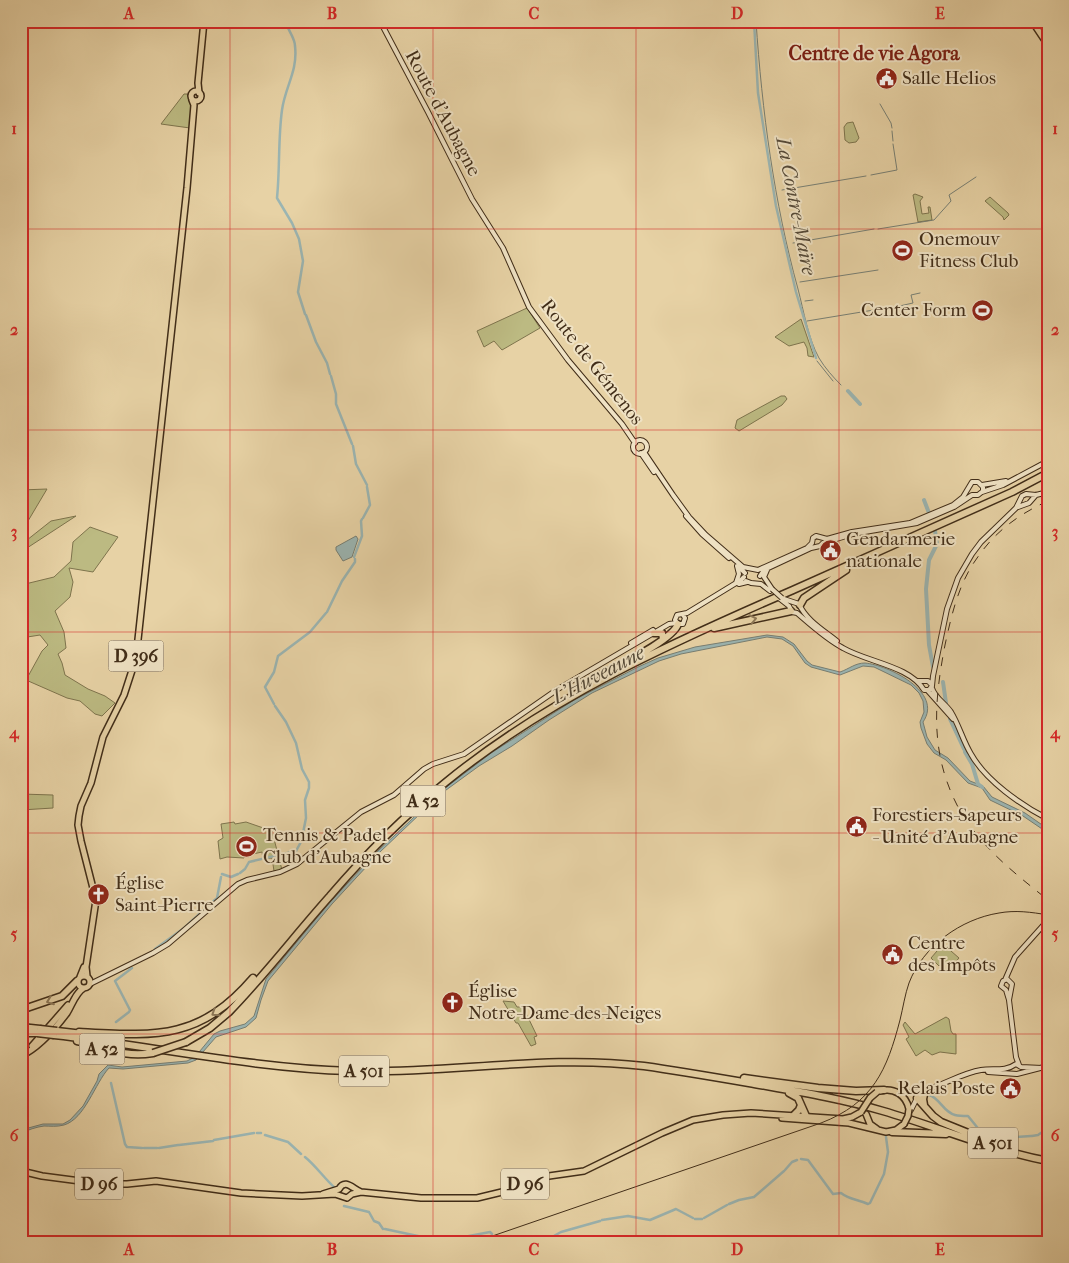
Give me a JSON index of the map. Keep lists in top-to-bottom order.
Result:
{
  "streets": {
    "highway": ["A 52", "A 501"],
    "main road": [
      "Route d'Aubagne",
      "Route de Gémenos",
      "D 396",
      "D 96"
    ]
  },
  "crossings": [
    ["Route d'Aubagne", "Route de Gémenos"],
    ["A 52", "A 501"]
  ],
  "districts": ["Centre de vie Agora"],
  "water": ["La Contre-Maïre", "L'Huveaune"],
  "places": {
    "public building": [
      "Salle Helios",
      "Gendarmerie nationale",
      "Forestiers-Sapeurs - Unité d'Aubagne",
      "Centre des Impôts",
      "Relais Poste"
    ],
    "sports": ["Onemouv Fitness Club", "Center Form", "Tennis & Padel Club d'Aubagne"],
    "church": ["Église Saint-Pierre", "Église Notre-Dame-des-Neiges"]
  },
  "grid": {
    "columns": [
      "A",
      "B",
      "C",
      "D",
      "E"
    ],
    "rows": [
      "1",
      "2",
      "3",
      "4",
      "5",
      "6"
    ]
  }
}
